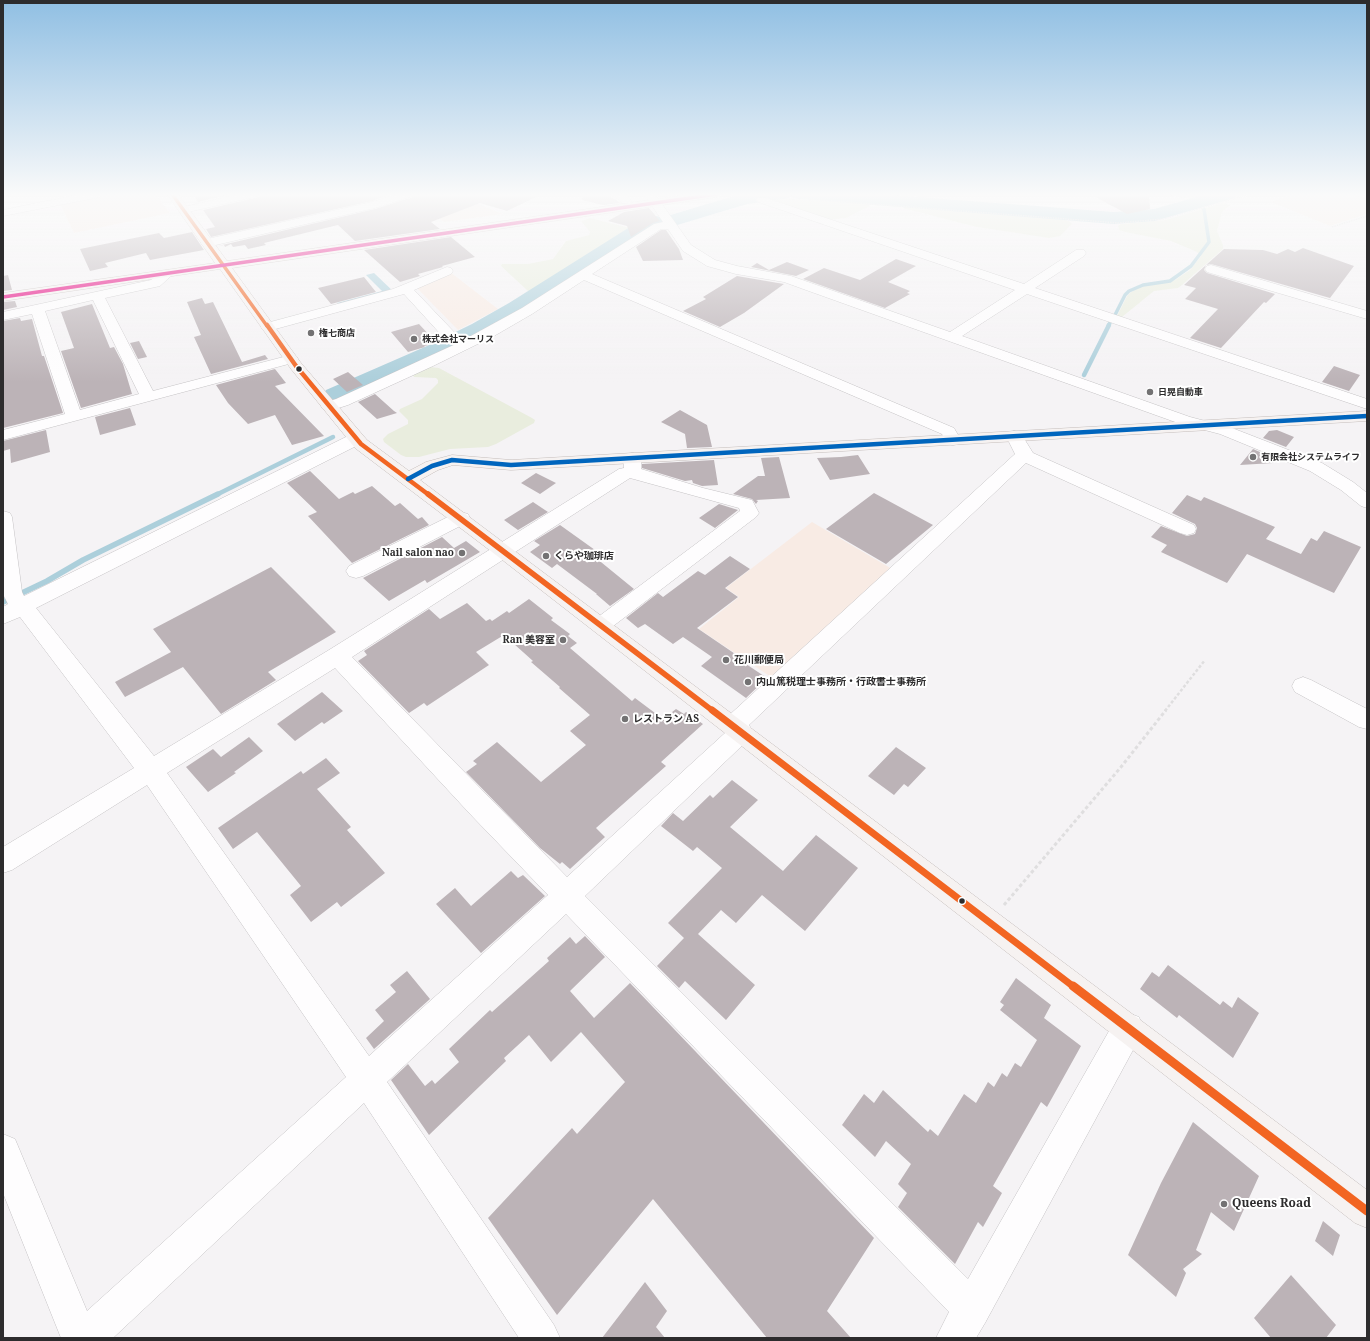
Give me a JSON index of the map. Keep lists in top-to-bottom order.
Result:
{
  "places": [
    "権七商店",
    "株式会社マーリス",
    "日晃自動車",
    "有限会社システムライフ",
    "Nail salon nao",
    "くらや珈琲店",
    "Ran 美容室",
    "花川郵便局",
    "内山篤税理士事務所・行政書士事務所",
    "レストラン AS",
    "Queens Road"
  ]
}
